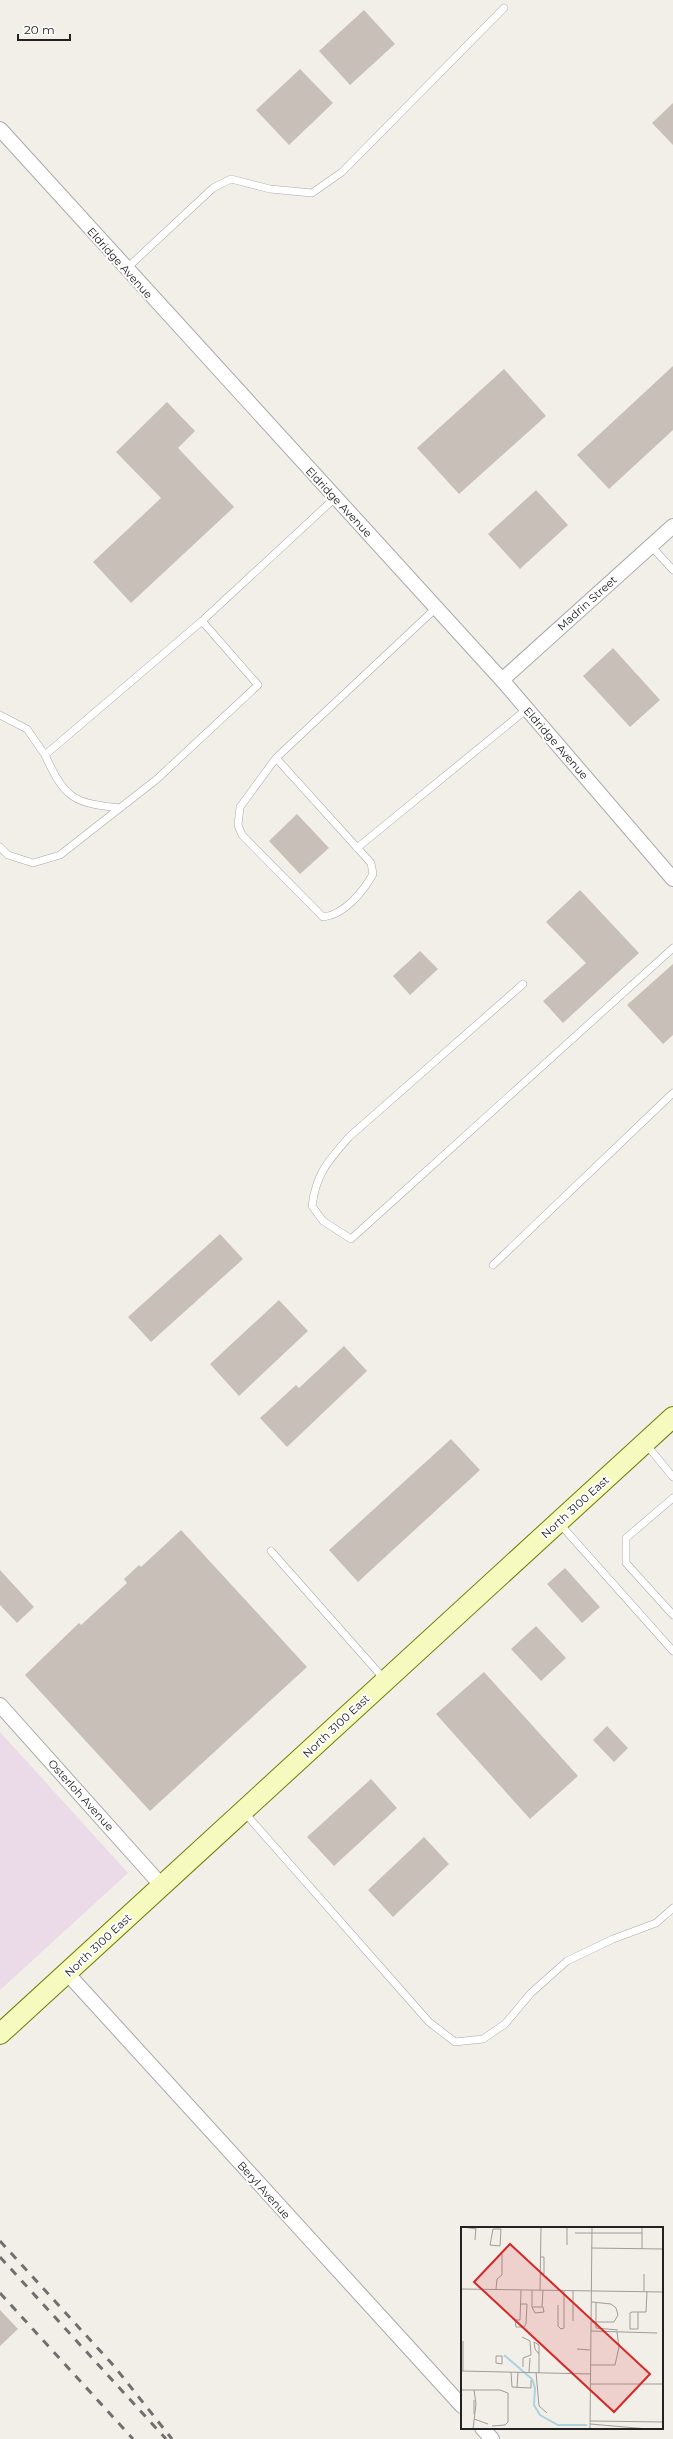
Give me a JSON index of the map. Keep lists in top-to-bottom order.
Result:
{
  "streets": {
    "main road": ["North 3100 East"],
    "street": [
      "Eldridge Avenue",
      "Madrin Street",
      "Osterloh Avenue",
      "Beryl Avenue"
    ]
  },
  "crossings": [
    ["Eldridge Avenue", "Madrin Street"],
    ["North 3100 East", "Osterloh Avenue"],
    ["North 3100 East", "Beryl Avenue"]
  ],
  "scale_bar": "20 m"
}
